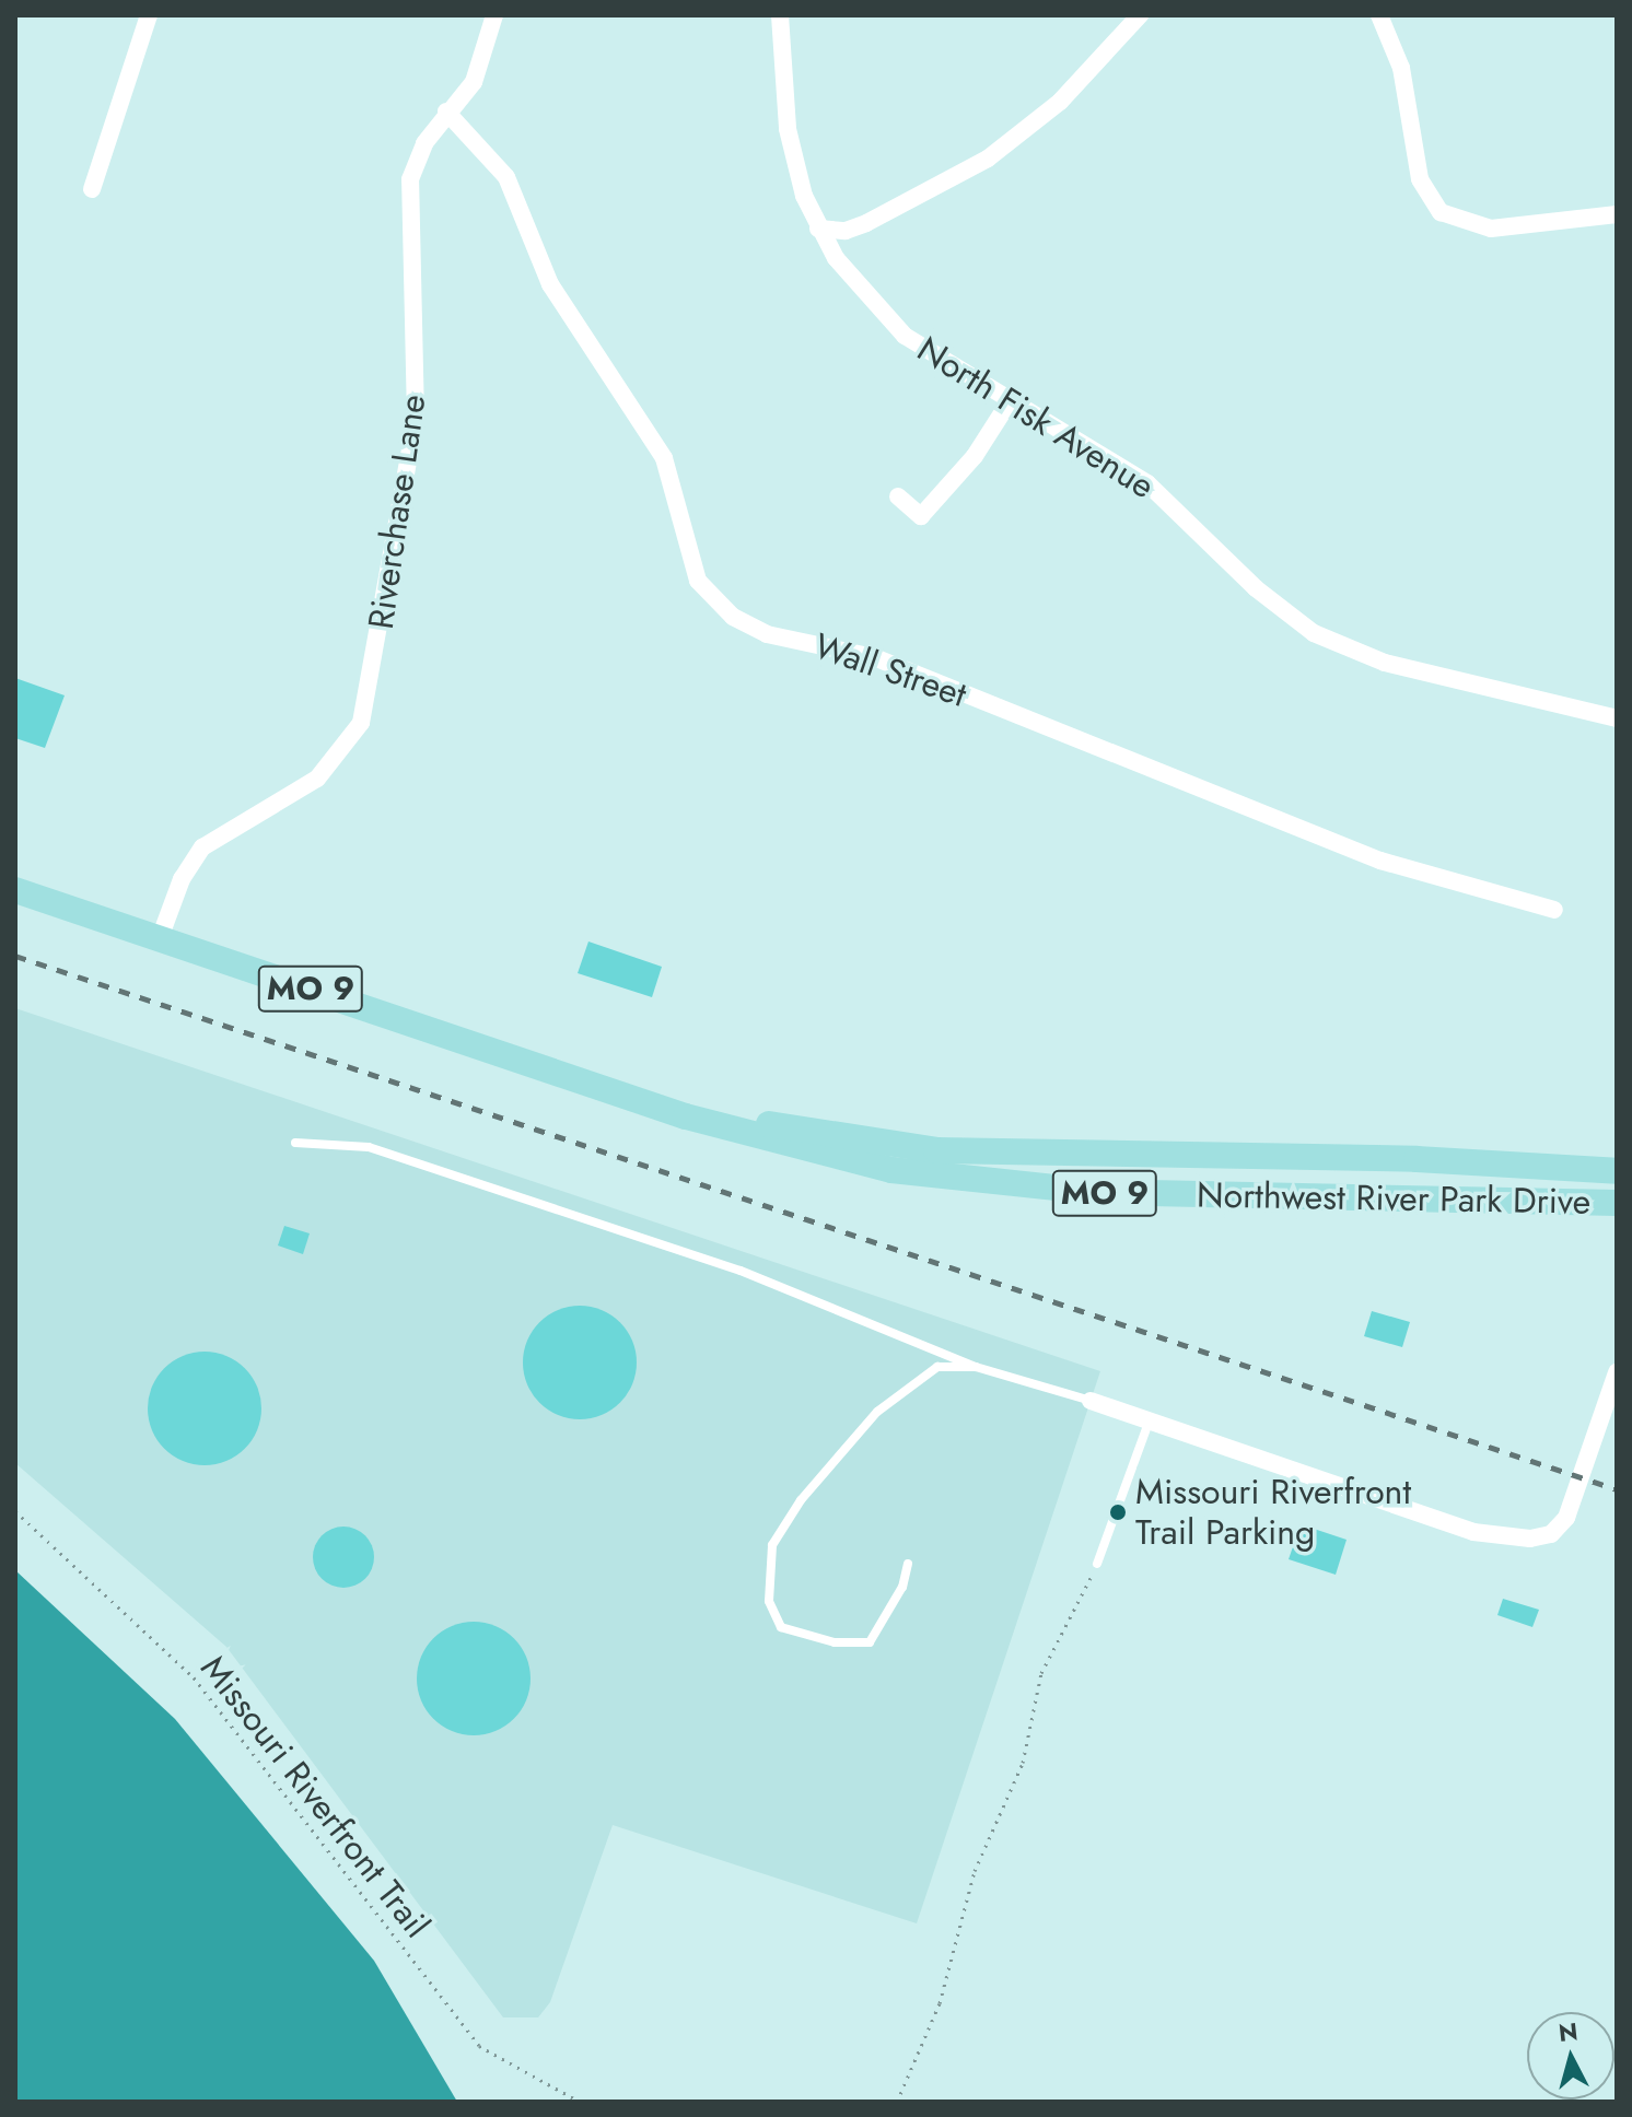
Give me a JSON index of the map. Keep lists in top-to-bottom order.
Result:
{
  "streets": {
    "main road": ["MO 9", "Northwest River Park Drive"],
    "street": ["North Fisk Avenue", "Riverchase Lane", "Wall Street"],
    "path": ["Missouri Riverfront Trail"]
  },
  "crossings": [
    ["Riverchase Lane", "Wall Street"],
    ["Riverchase Lane", "Northwest River Park Drive"]
  ],
  "places": ["Missouri Riverfront Trail Parking"],
  "north": "top"
}
